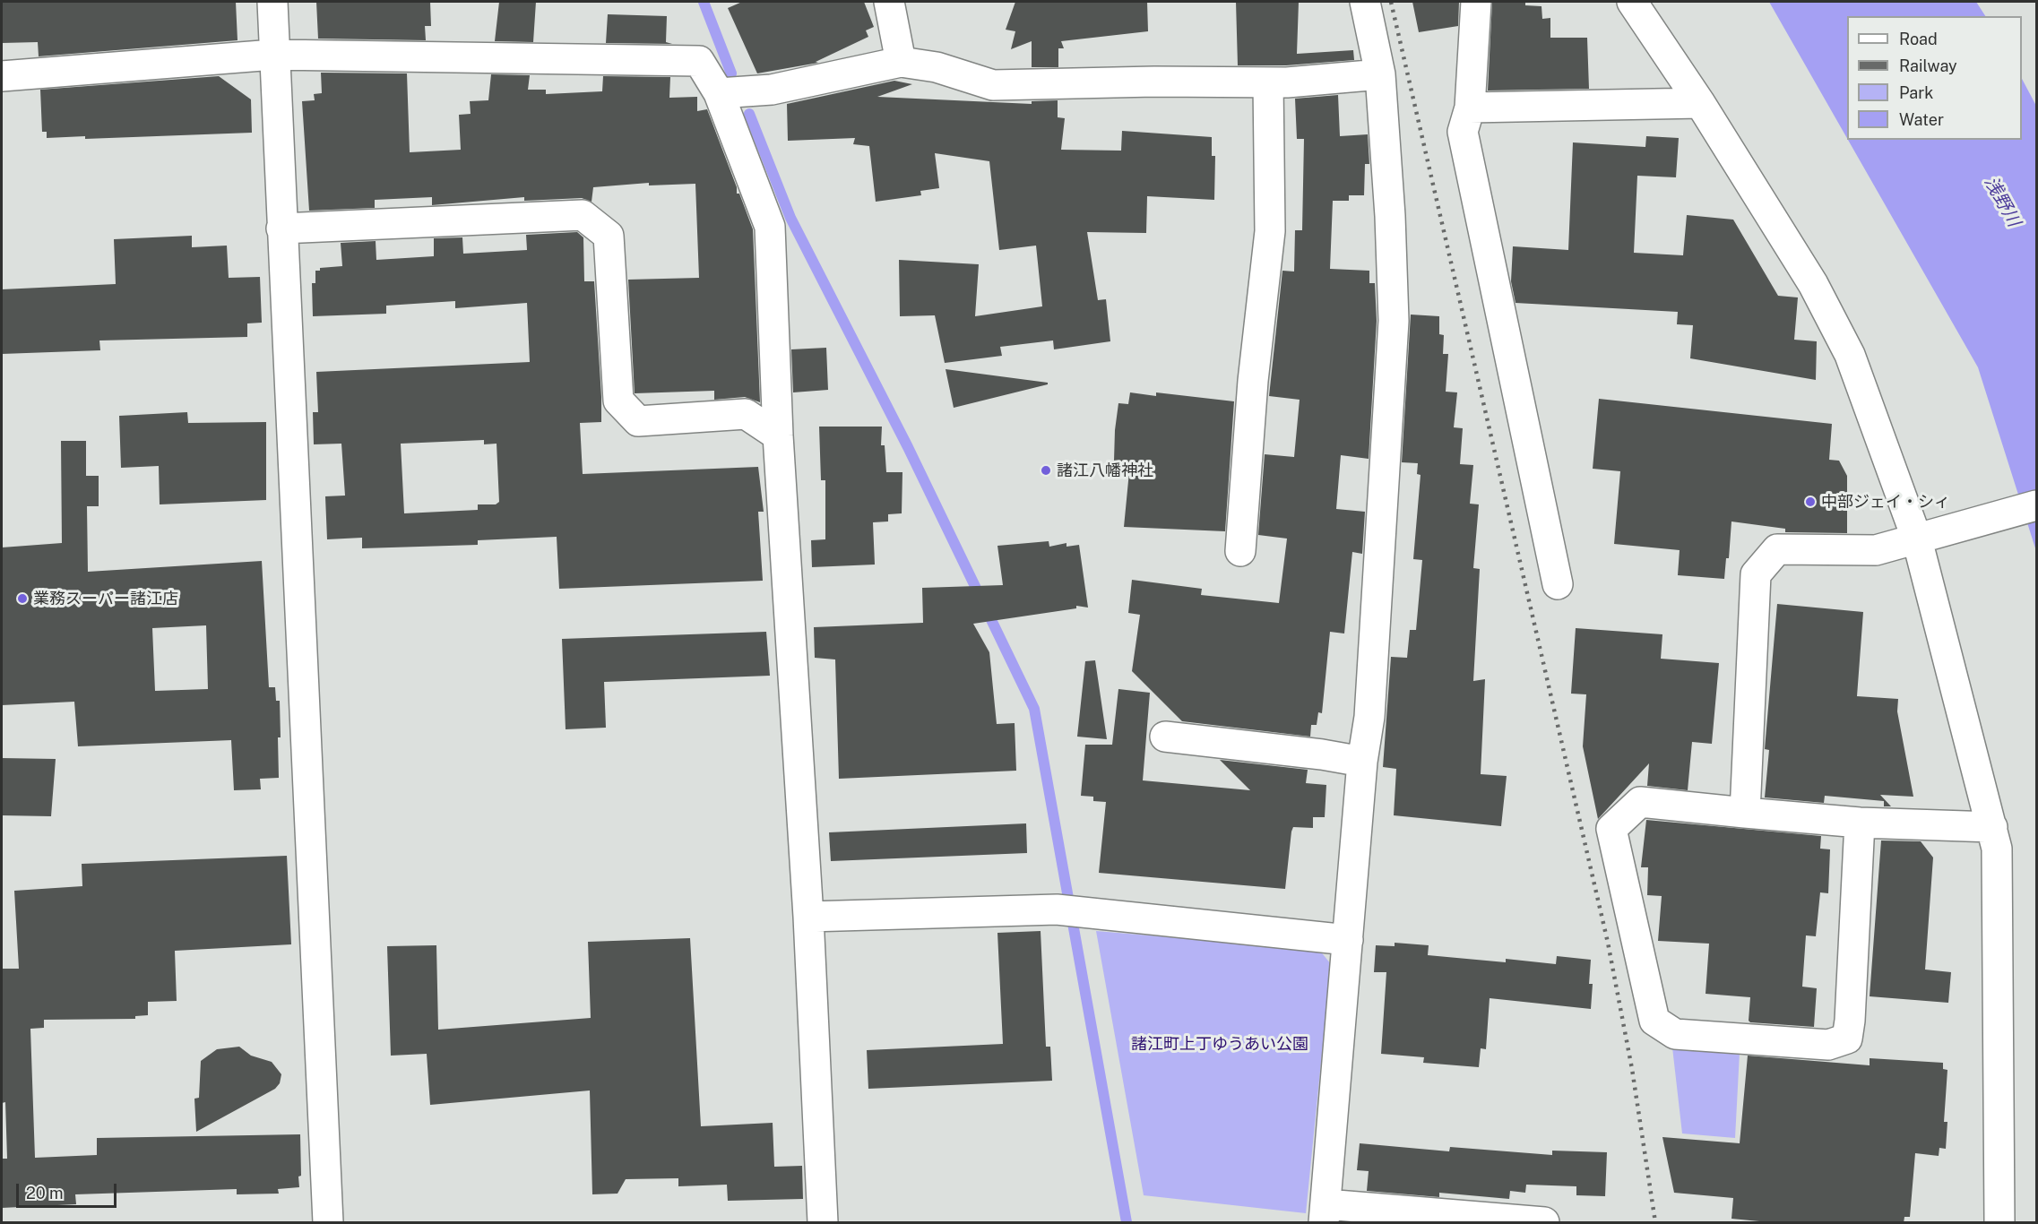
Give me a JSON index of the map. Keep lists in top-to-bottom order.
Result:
{
  "water": ["浅野川"],
  "parks": ["諸江町上丁ゆうあい公園"],
  "places": ["諸江八幡神社", "中部ジェイ・シィ", "業務スーパー諸江店"],
  "legend": [
    "Road",
    "Railway",
    "Park",
    "Water"
  ],
  "scale_bar": "20 m"
}
